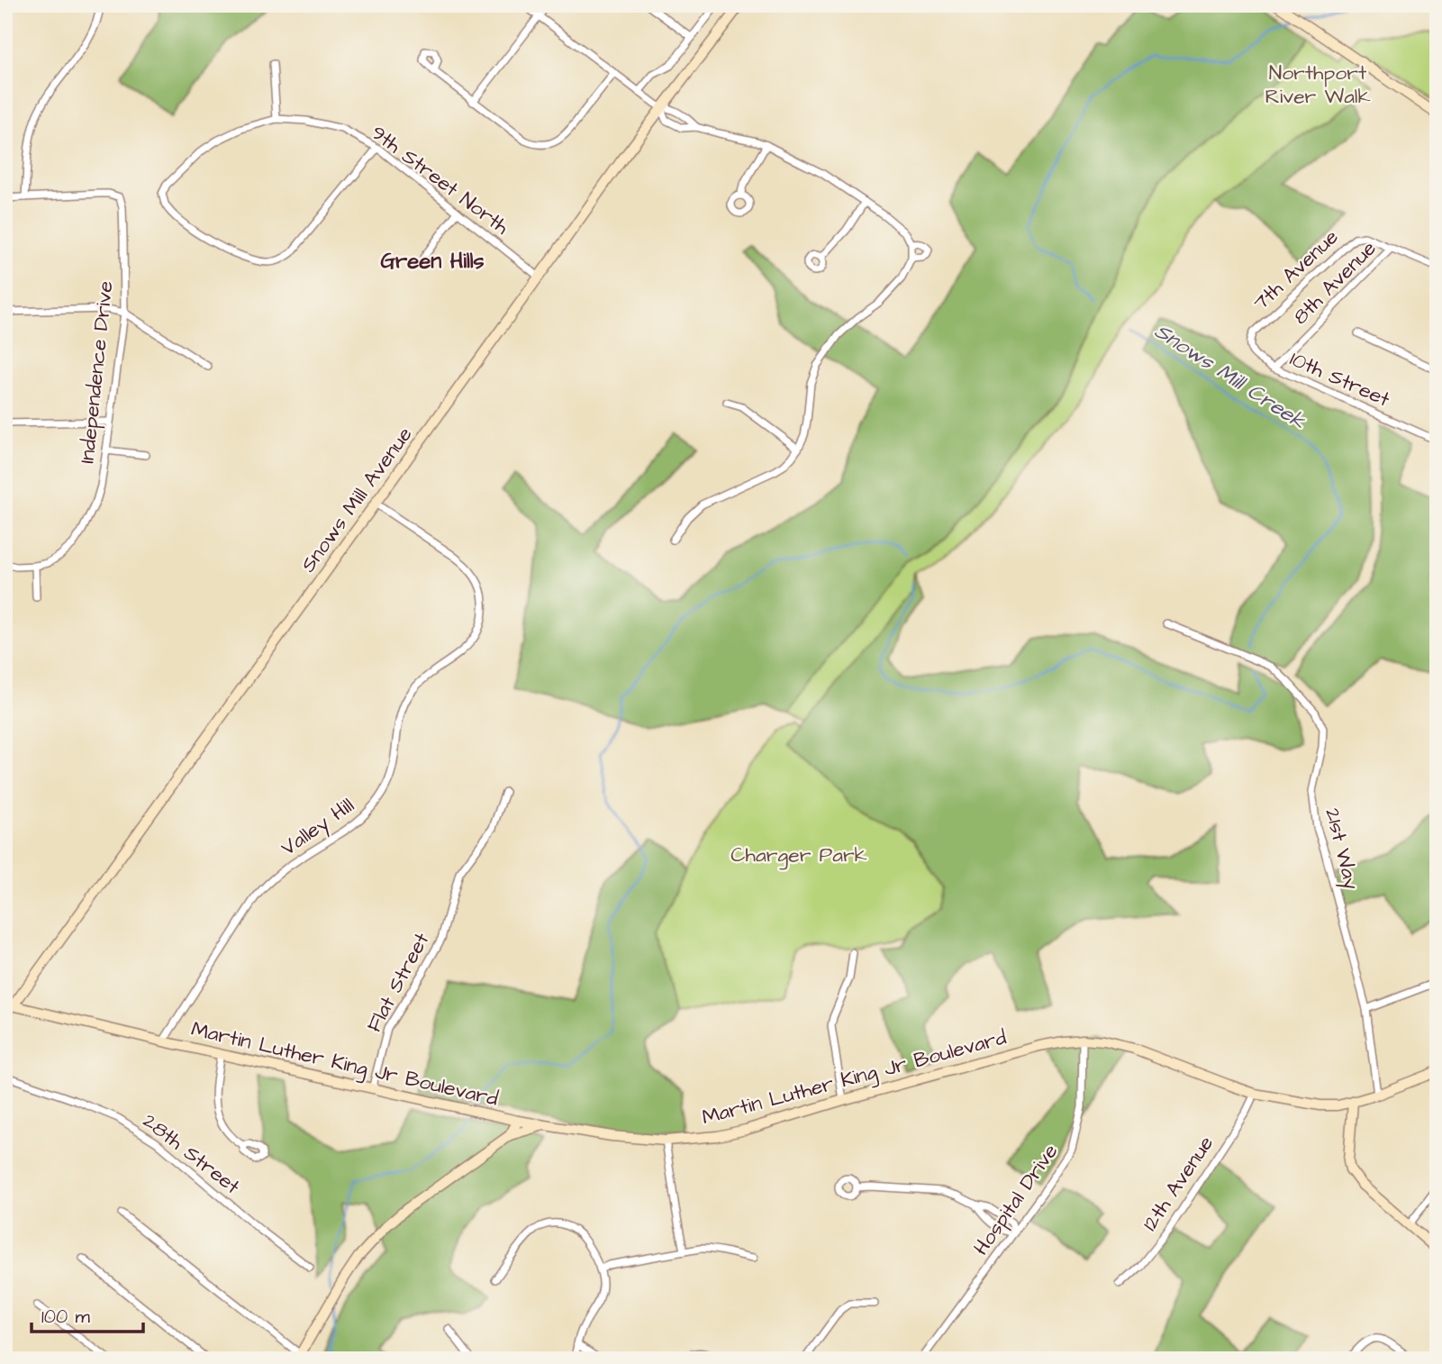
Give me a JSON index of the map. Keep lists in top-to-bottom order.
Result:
{
  "streets": {
    "main road": ["Snows Mill Avenue", "Martin Luther King Jr Boulevard"],
    "street": [
      "9th Street North",
      "7th Avenue",
      "8th Avenue",
      "Independence Drive",
      "10th Street",
      "Valley Hill",
      "21st Way",
      "Flat Street",
      "28th Street",
      "12th Avenue",
      "Hospital Drive"
    ]
  },
  "crossings": [
    ["9th Street North", "Snows Mill Avenue"],
    ["7th Avenue", "8th Avenue"],
    ["7th Avenue", "10th Street"],
    ["8th Avenue", "10th Street"],
    ["Snows Mill Avenue", "Valley Hill"],
    ["Snows Mill Avenue", "Martin Luther King Jr Boulevard"],
    ["Valley Hill", "Martin Luther King Jr Boulevard"],
    ["21st Way", "Martin Luther King Jr Boulevard"],
    ["Flat Street", "Martin Luther King Jr Boulevard"],
    ["Martin Luther King Jr Boulevard", "12th Avenue"],
    ["Martin Luther King Jr Boulevard", "Hospital Drive"]
  ],
  "districts": ["Green Hills"],
  "water": ["Snows Mill Creek"],
  "parks": ["Northport River Walk", "Charger Park"],
  "scale_bar": "100 m"
}
